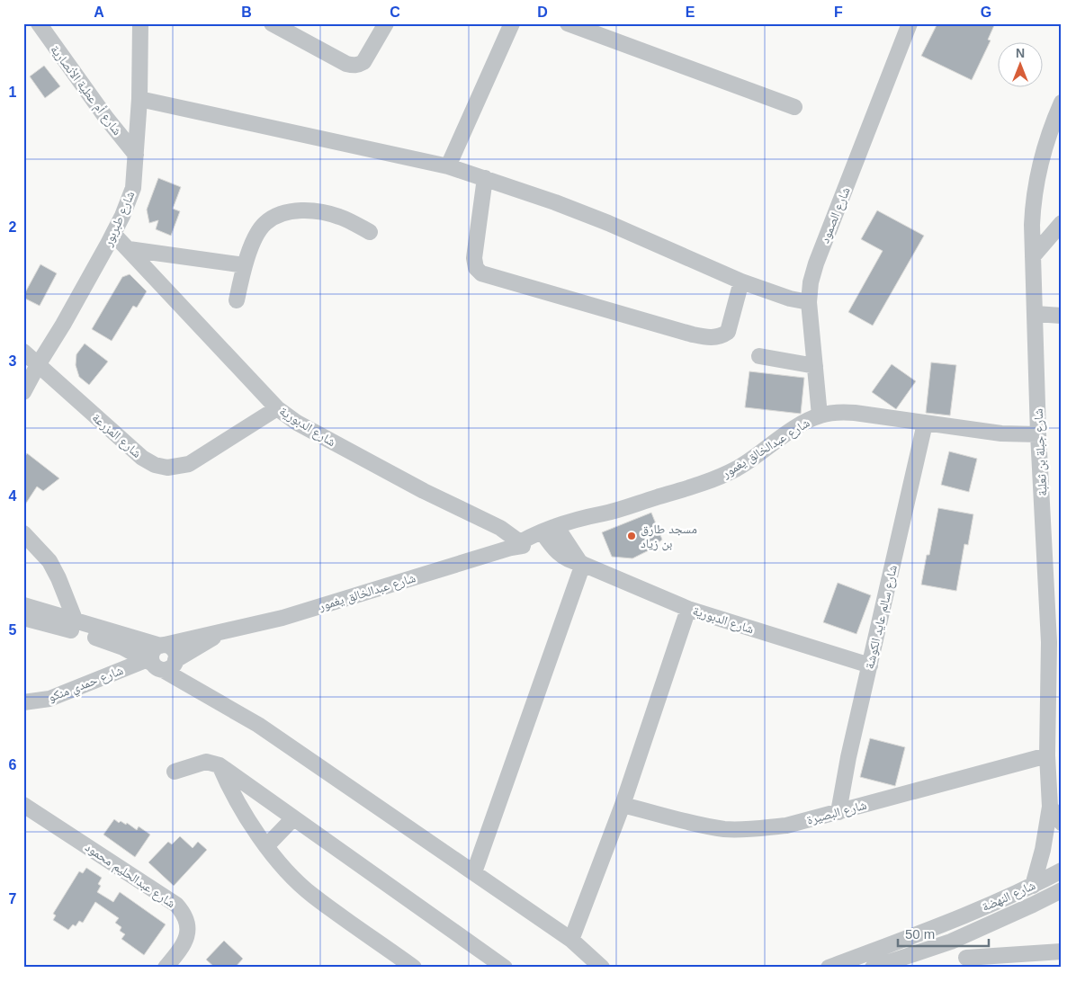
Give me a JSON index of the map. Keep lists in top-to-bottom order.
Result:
{
  "streets": {
    "street": [
      "شارع أم عطية الأنصارية",
      "شارع الصمود",
      "شارع طبربور",
      "شارع الدبورية",
      "شارع المزرعة",
      "شارع عبدالخالق يغمور",
      "شارع جبلة بن ثعلبة",
      "شارع سالم عايد الكوشة",
      "شارع حمدي منكو",
      "شارع البصيرة",
      "شارع عبدالحليم محمود",
      "شارع النهضة"
    ]
  },
  "crossings": [
    ["شارع أم عطية الأنصارية", "شارع طبربور"],
    ["شارع الصمود", "شارع عبدالخالق يغمور"],
    ["شارع طبربور", "شارع الدبورية"],
    ["شارع طبربور", "شارع المزرعة"],
    ["شارع الدبورية", "شارع المزرعة"],
    ["شارع الدبورية", "شارع عبدالخالق يغمور"],
    ["شارع الدبورية", "شارع سالم عايد الكوشة"],
    ["شارع عبدالخالق يغمور", "شارع جبلة بن ثعلبة"],
    ["شارع عبدالخالق يغمور", "شارع سالم عايد الكوشة"],
    ["شارع عبدالخالق يغمور", "شارع حمدي منكو"],
    ["شارع جبلة بن ثعلبة", "شارع البصيرة"],
    ["شارع جبلة بن ثعلبة", "شارع النهضة"],
    ["شارع سالم عايد الكوشة", "شارع البصيرة"]
  ],
  "places": ["مسجد طارق بن زياد"],
  "scale_bar": "50 m",
  "north": "top",
  "grid": {
    "columns": [
      "A",
      "B",
      "C",
      "D",
      "E",
      "F",
      "G"
    ],
    "rows": [
      "1",
      "2",
      "3",
      "4",
      "5",
      "6",
      "7"
    ]
  }
}
